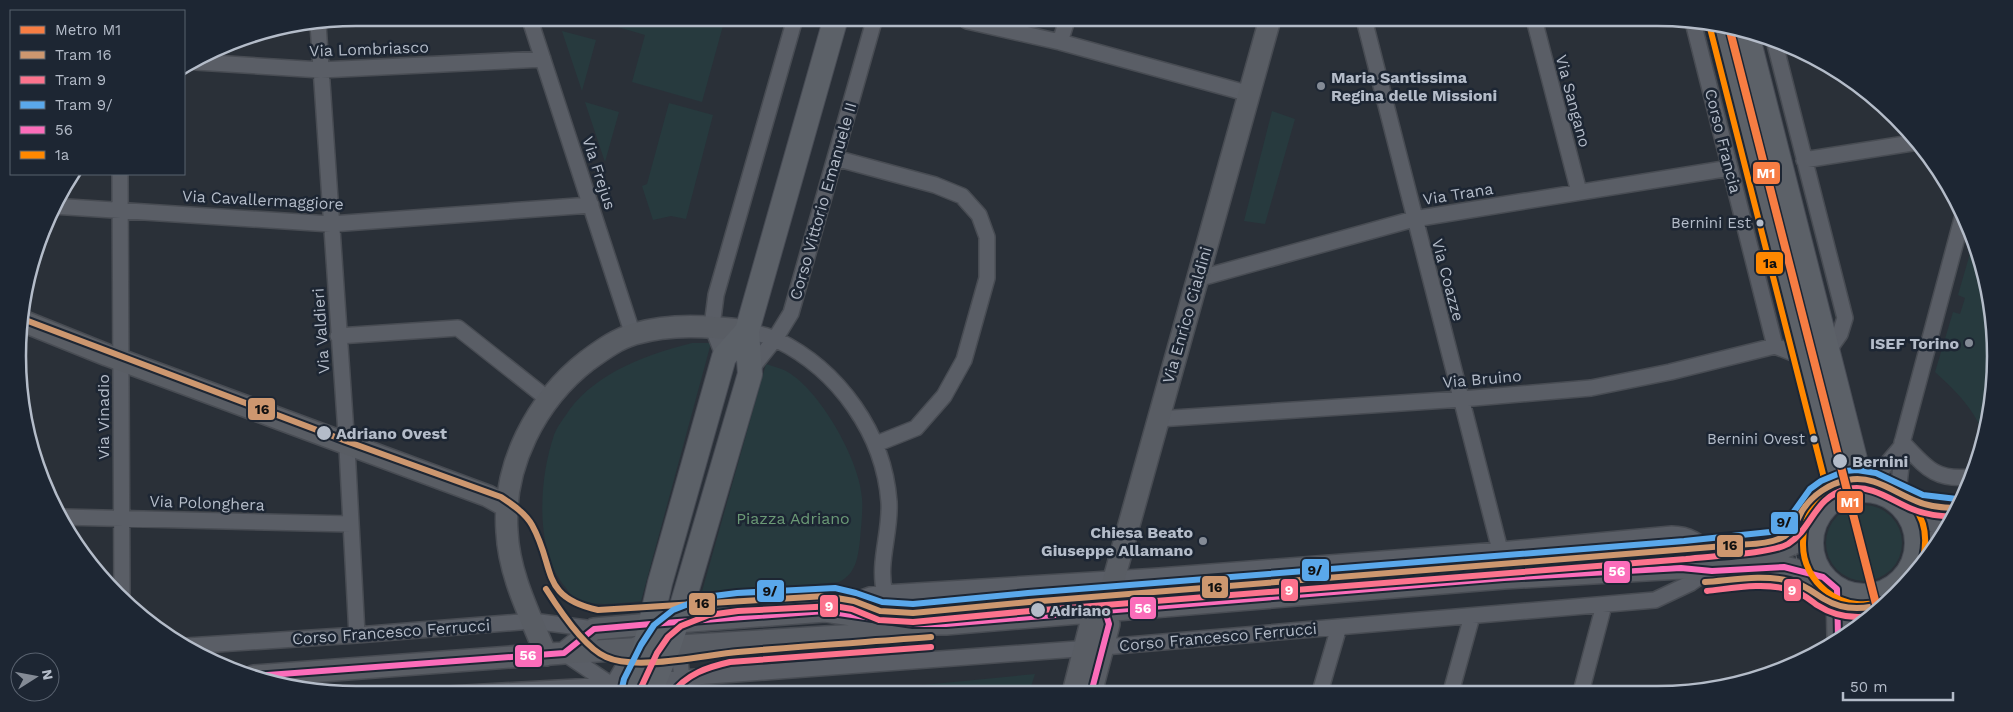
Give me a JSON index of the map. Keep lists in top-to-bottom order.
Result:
{
  "streets": {
    "main road": [
      "Corso Francia",
      "Corso Vittorio Emanuele II",
      "Via Enrico Cialdini",
      "Corso Francesco Ferrucci"
    ],
    "street": [
      "Via Lombriasco",
      "Via Sangano",
      "Via Frejus",
      "Via Trana",
      "Via Cavallermaggiore",
      "Via Coazze",
      "Via Valdieri",
      "Via Bruino",
      "Via Vinadio",
      "Via Polonghera"
    ]
  },
  "crossings": [
    ["Via Lombriasco", "Via Frejus"],
    ["Via Lombriasco", "Via Valdieri"],
    ["Via Sangano", "Via Trana"],
    ["Corso Francia", "Via Trana"],
    ["Corso Francia", "Via Bruino"],
    ["Via Frejus", "Via Cavallermaggiore"],
    ["Via Trana", "Via Coazze"],
    ["Via Trana", "Via Enrico Cialdini"],
    ["Via Cavallermaggiore", "Via Valdieri"],
    ["Via Cavallermaggiore", "Via Vinadio"],
    ["Corso Vittorio Emanuele II", "Corso Francesco Ferrucci"],
    ["Via Coazze", "Via Bruino"],
    ["Via Coazze", "Corso Francesco Ferrucci"],
    ["Via Enrico Cialdini", "Via Bruino"],
    ["Via Enrico Cialdini", "Corso Francesco Ferrucci"],
    ["Via Valdieri", "Via Polonghera"],
    ["Via Valdieri", "Corso Francesco Ferrucci"],
    ["Via Vinadio", "Via Polonghera"]
  ],
  "parks": ["Piazza Adriano"],
  "places": [
    "Maria Santissima Regina delle Missioni",
    "Bernini Est",
    "ISEF Torino",
    "Adriano Ovest",
    "Bernini Ovest",
    "Bernini",
    "Chiesa Beato Giuseppe Allamano",
    "Adriano"
  ],
  "lines": [
    "transit line 1a",
    "metro line M1",
    "tram line 16",
    "tram line 9/",
    "tram line 9",
    "transit line 56"
  ],
  "legend": [
    "Metro M1",
    "Tram 16",
    "Tram 9",
    "Tram 9/",
    "56",
    "1a"
  ],
  "scale_bar": "50 m",
  "north": "right"
}
